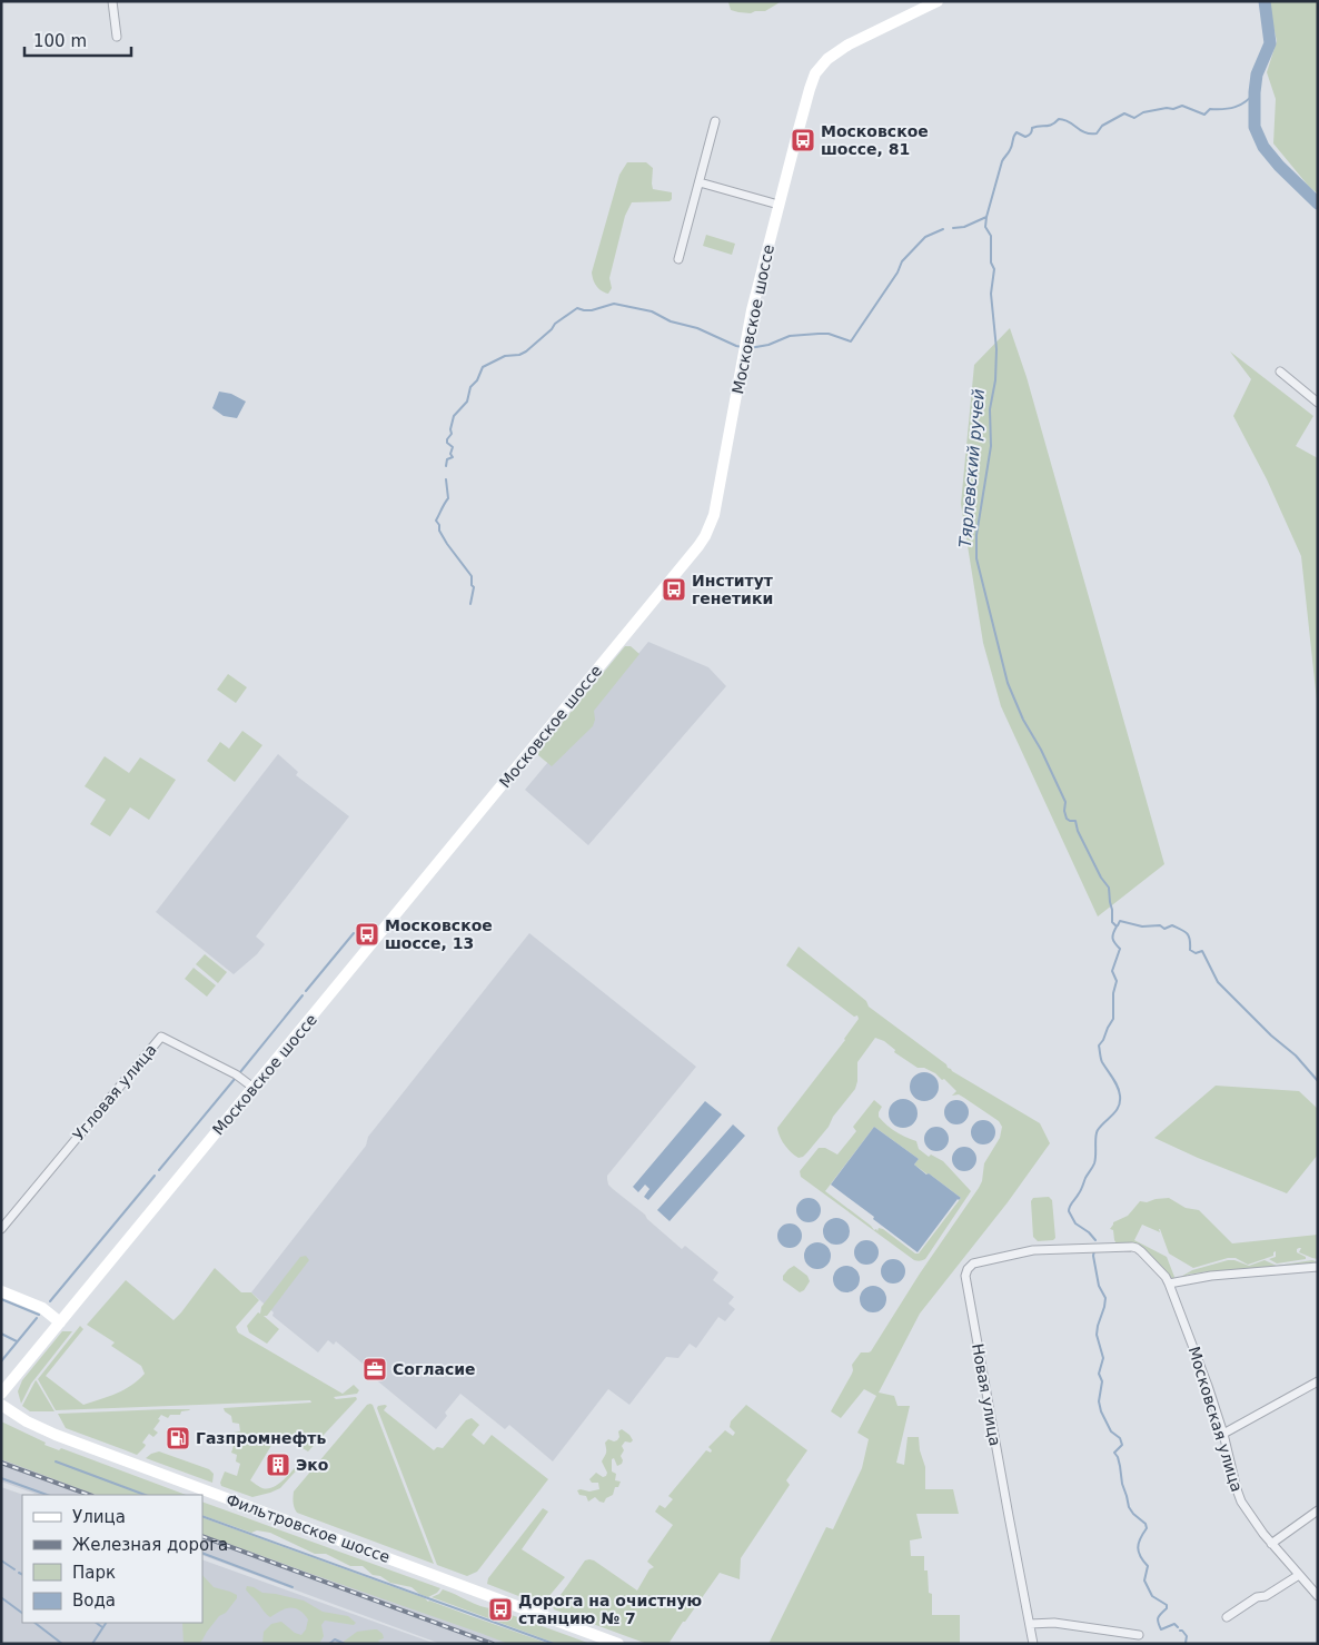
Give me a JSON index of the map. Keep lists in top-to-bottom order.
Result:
{
  "streets": {
    "main road": ["Московское шоссе", "Фильтровское шоссе"],
    "street": ["Угловая улица", "Новая улица", "Московская улица"]
  },
  "crossings": [
    ["Московское шоссе", "Угловая улица"],
    ["Новая улица", "Московская улица"]
  ],
  "water": ["Тярлевский ручей"],
  "places": {
    "bus stop": [
      "Московское шоссе, 81",
      "Институт генетики",
      "Московское шоссе, 13",
      "Дорога на очистную станцию № 7"
    ],
    "office": ["Согласие"],
    "fuel station": ["Газпромнефть"],
    "building": ["Эко"]
  },
  "legend": [
    "Улица",
    "Железная дорога",
    "Парк",
    "Вода"
  ],
  "scale_bar": "100 m"
}
